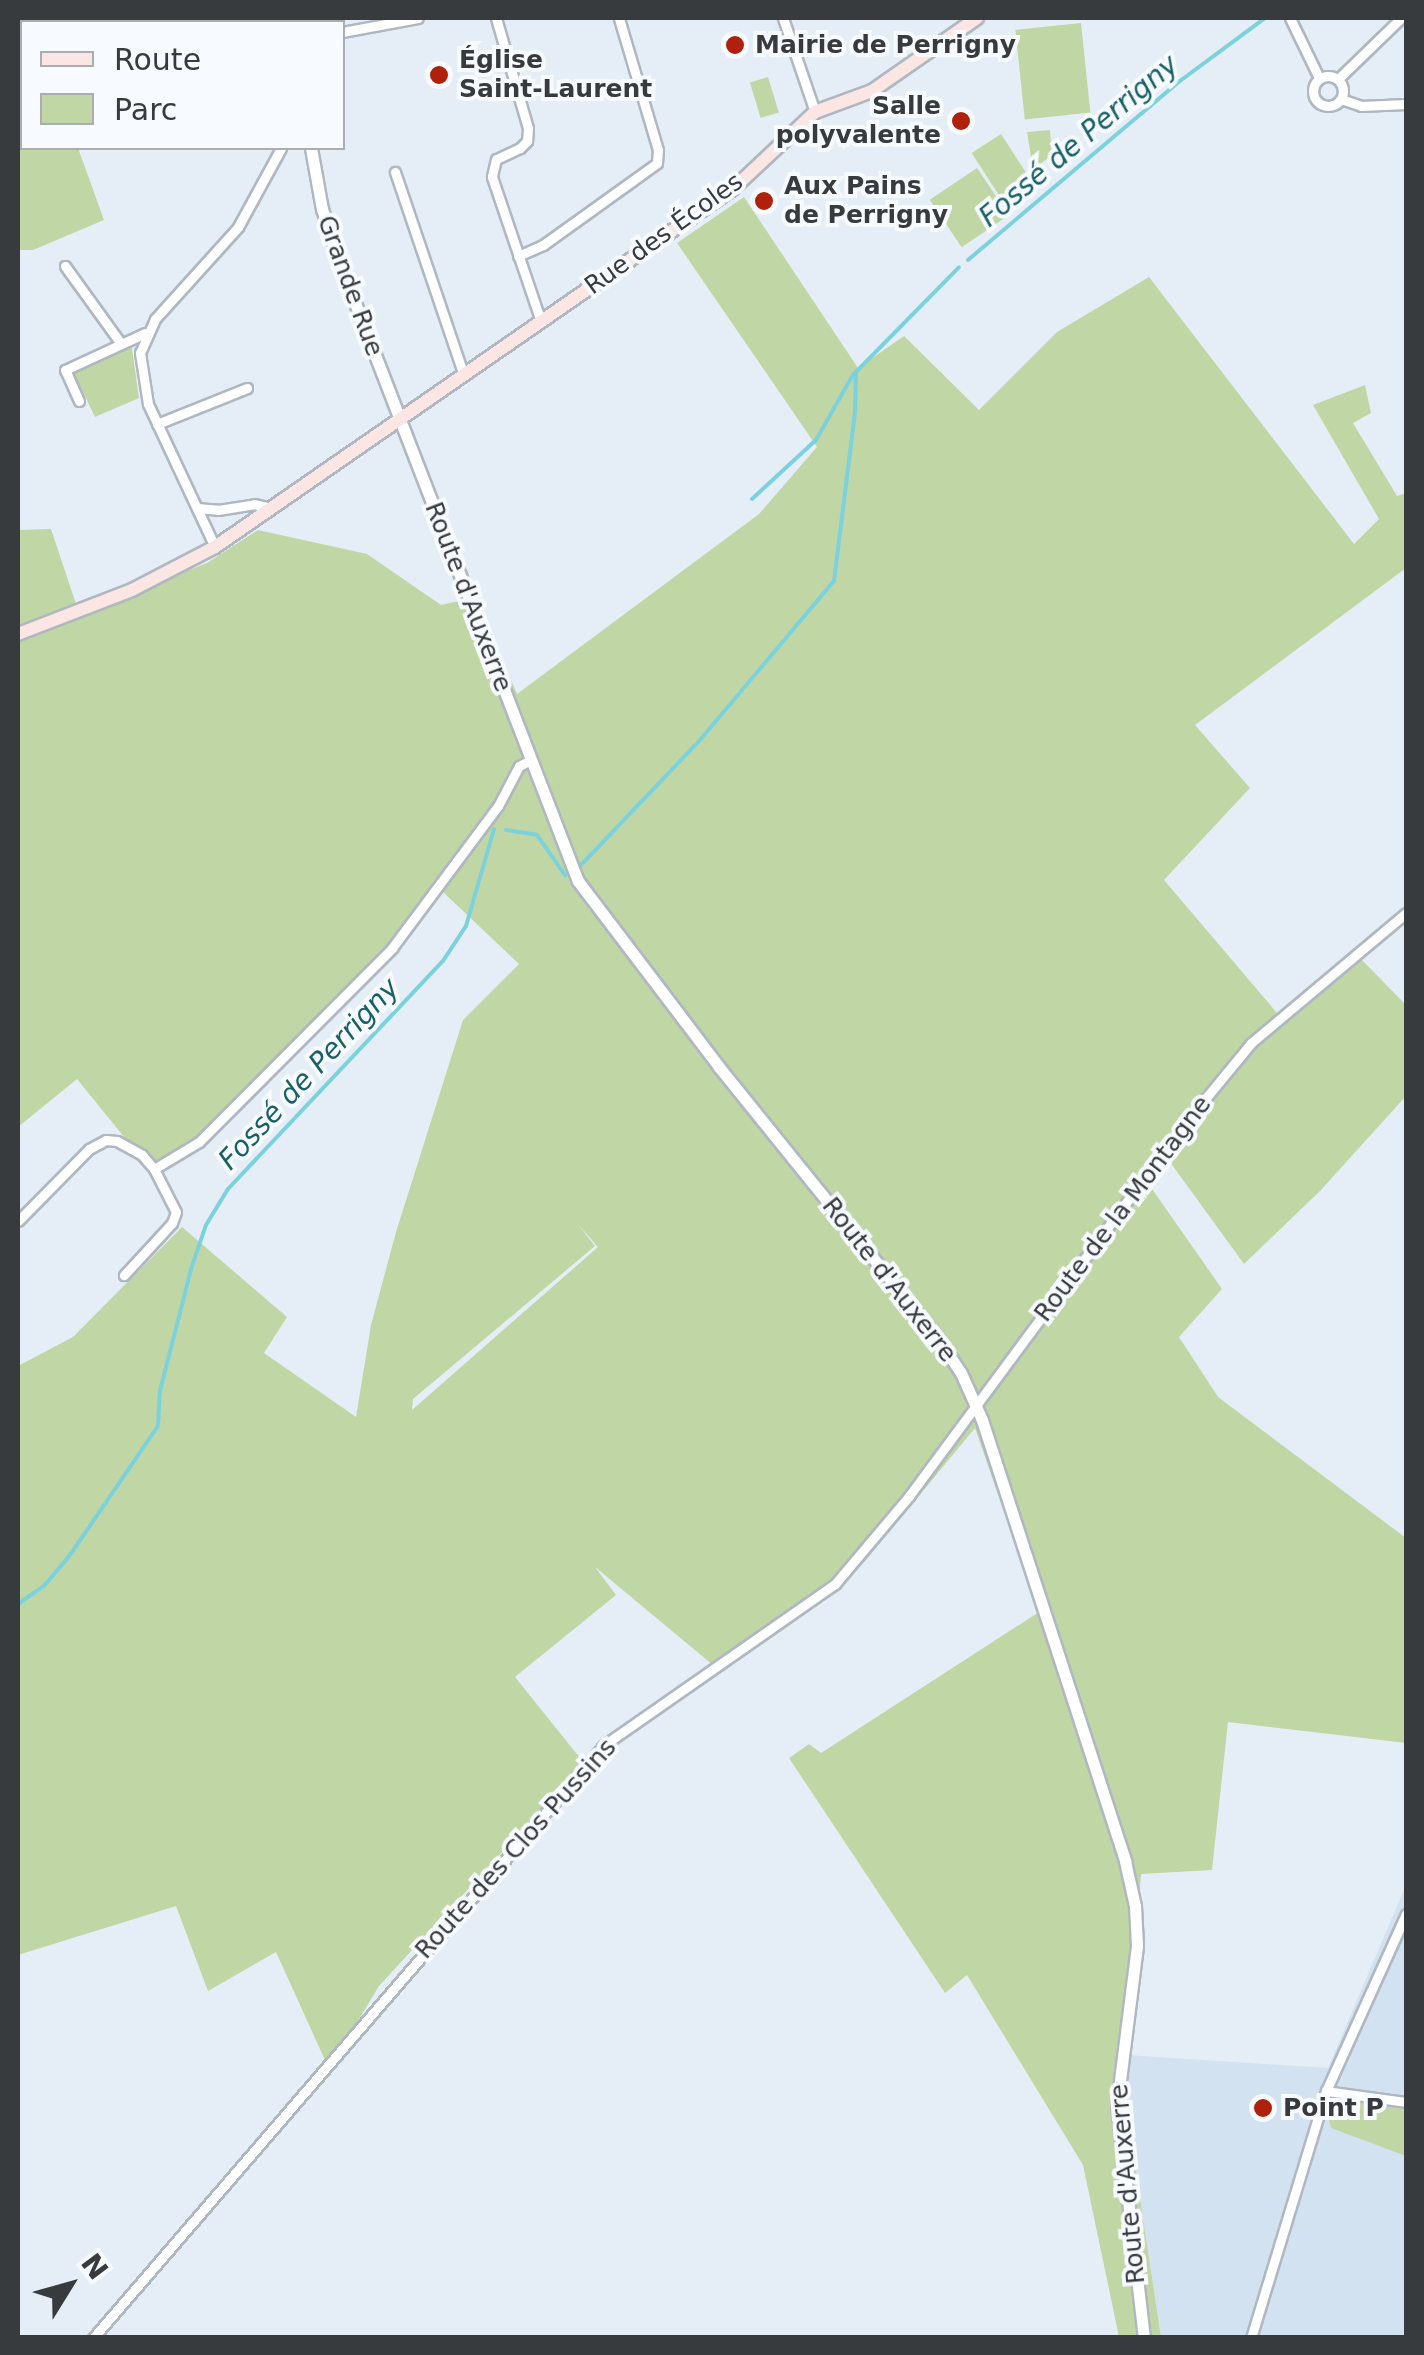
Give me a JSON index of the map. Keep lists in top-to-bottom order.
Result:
{
  "streets": {
    "main road": ["Rue des Écoles"],
    "street": [
      "Grande Rue",
      "Route d'Auxerre",
      "Route de la Montagne",
      "Route des Clos Pussins"
    ]
  },
  "crossings": [
    ["Rue des Écoles", "Grande Rue"],
    ["Grande Rue", "Route d'Auxerre"],
    ["Route d'Auxerre", "Route de la Montagne"],
    ["Route d'Auxerre", "Route des Clos Pussins"],
    ["Route de la Montagne", "Route des Clos Pussins"]
  ],
  "water": ["Fossé de Perrigny"],
  "places": [
    "Mairie de Perrigny",
    "Église Saint-Laurent",
    "Salle polyvalente",
    "Aux Pains de Perrigny",
    "Point P"
  ],
  "legend": ["Route", "Parc"],
  "north": "top right"
}
